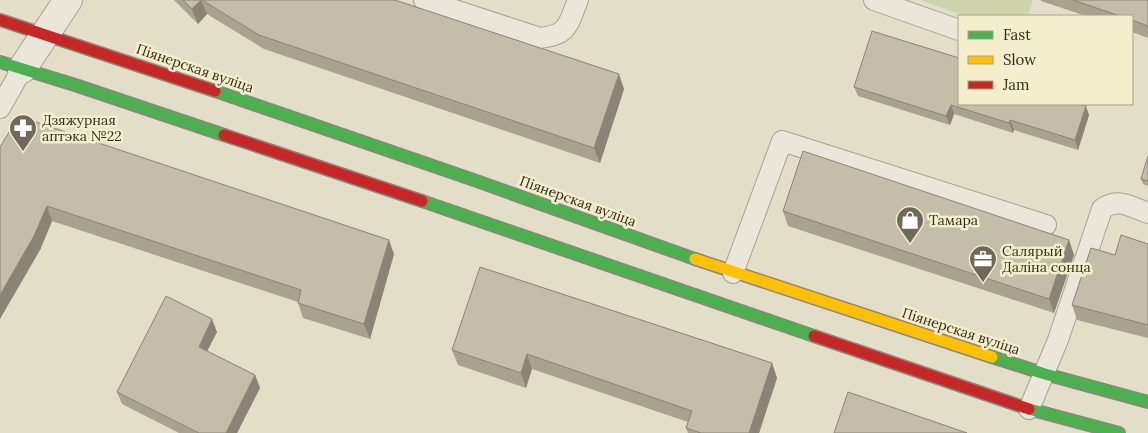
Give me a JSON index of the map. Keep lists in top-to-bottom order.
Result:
{
  "streets": {
    "main road": ["Піянерская вуліца"]
  },
  "places": {
    "pharmacy": ["Дзяжурная аптэка №22"],
    "shop": ["Тамара"],
    "office": ["Салярый Даліна сонца"]
  },
  "legend": ["Fast", "Slow", "Jam"]
}
